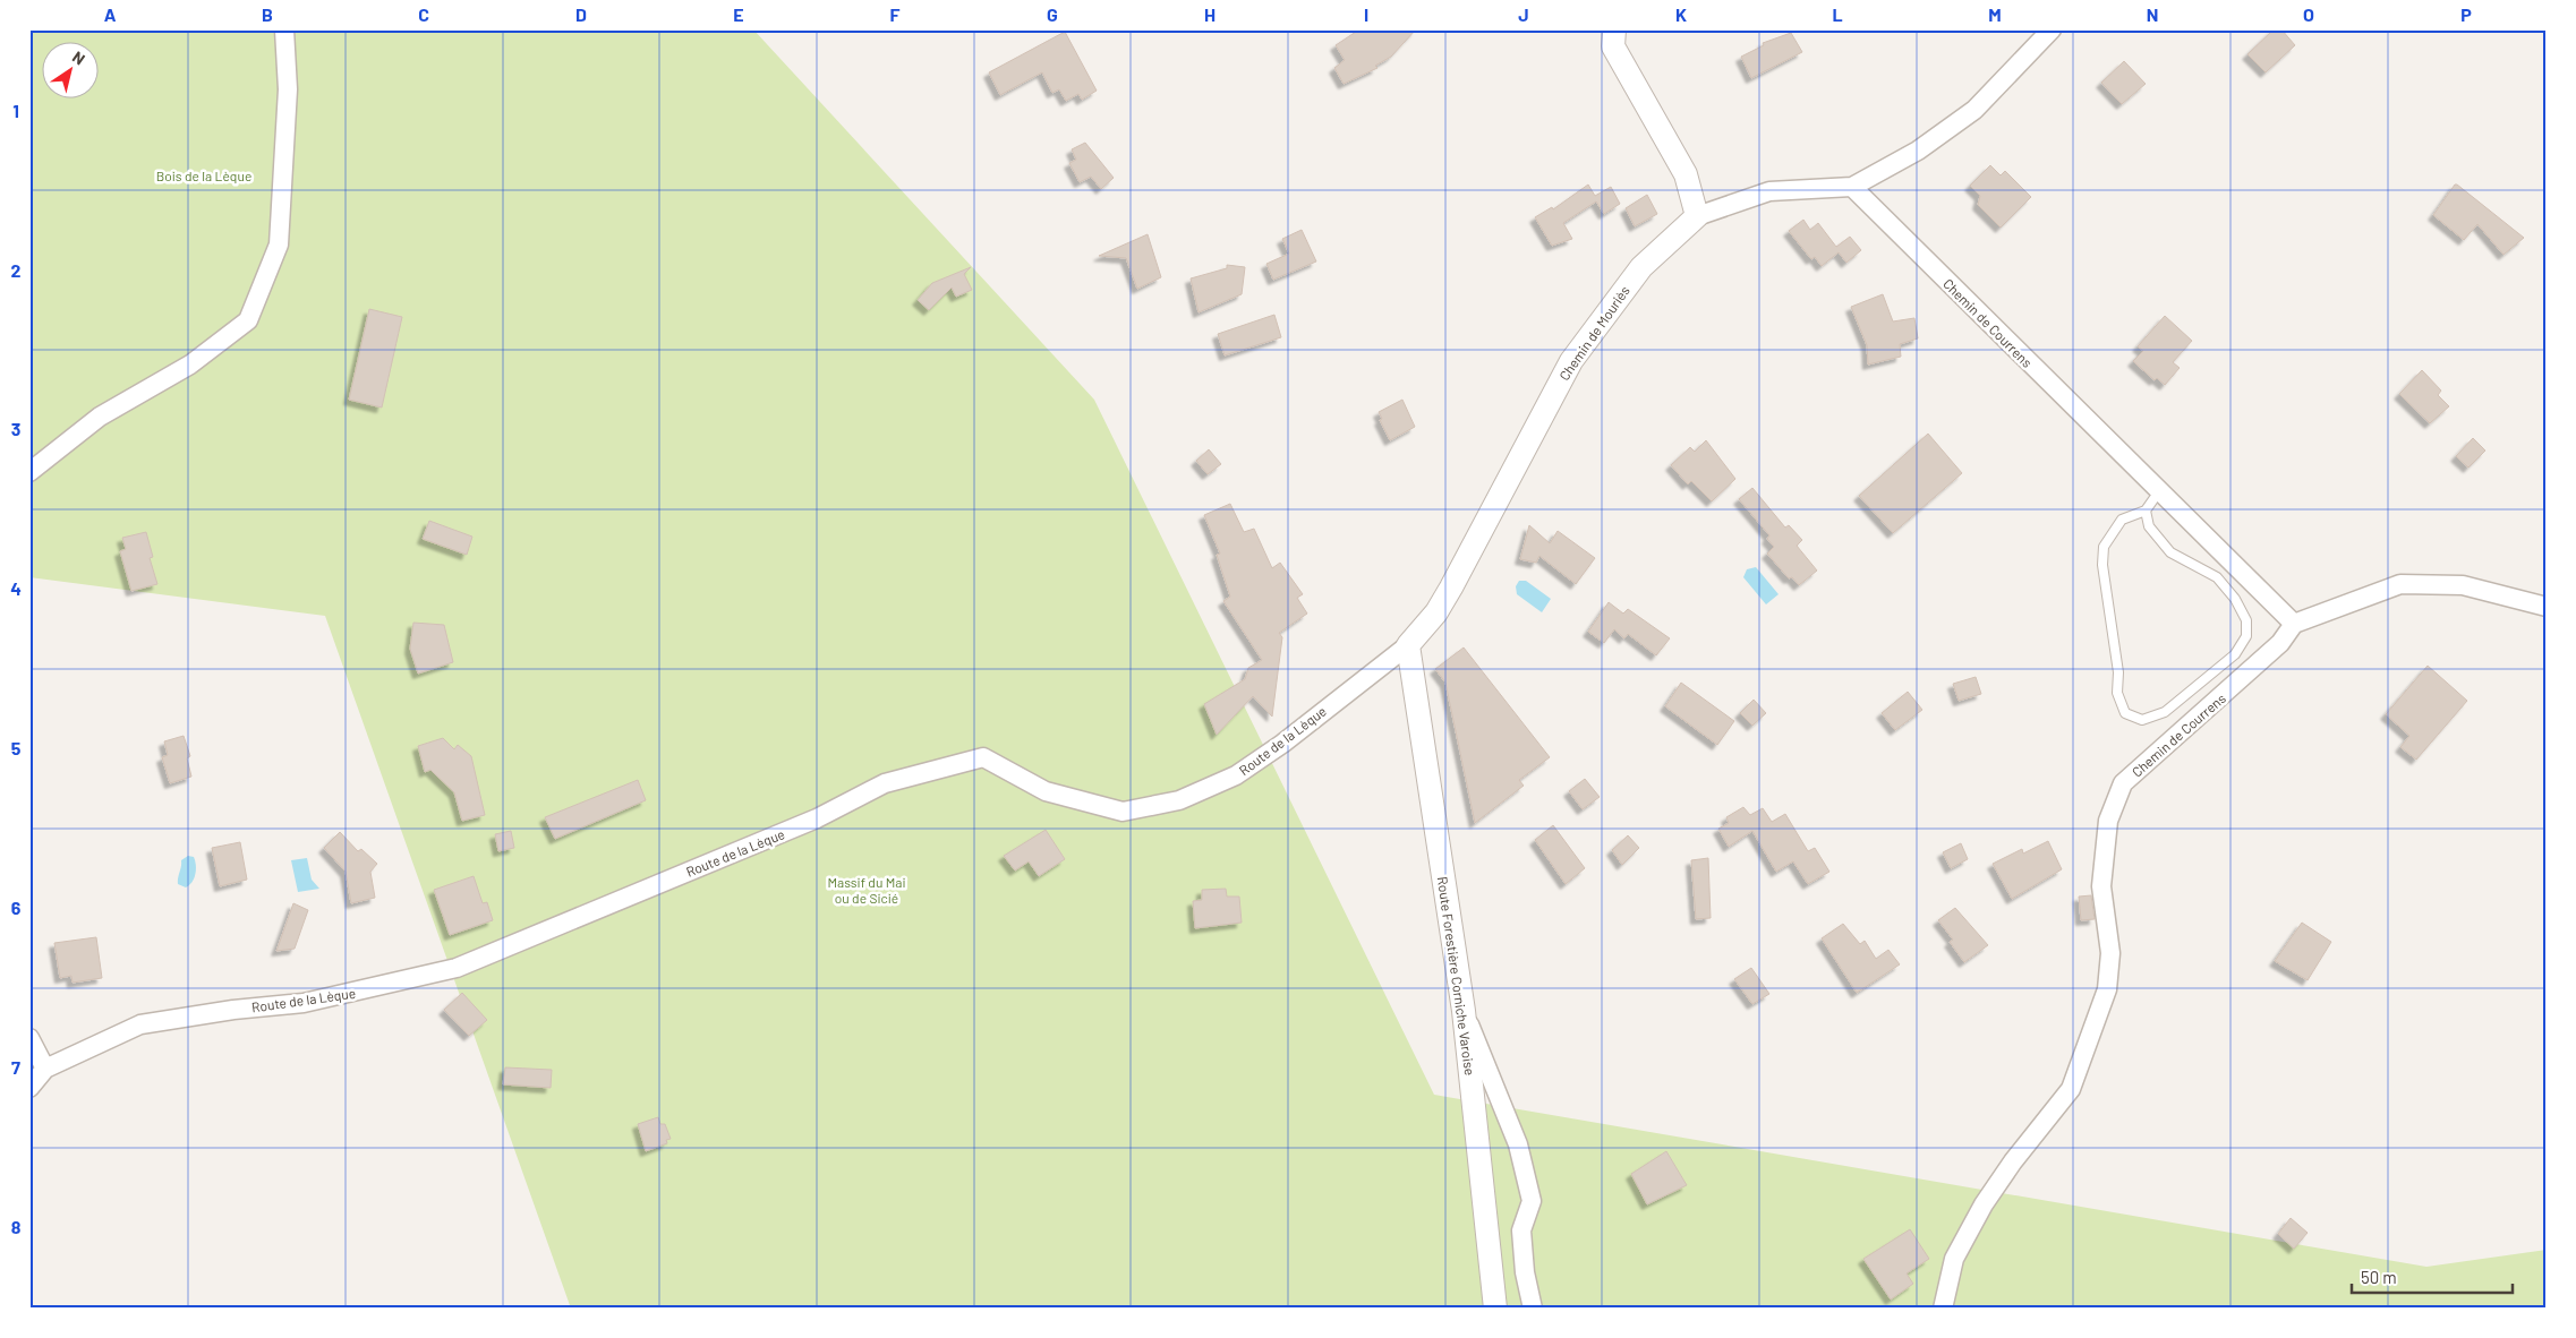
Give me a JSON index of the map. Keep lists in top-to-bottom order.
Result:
{
  "streets": {
    "street": [
      "Chemin de Courrens",
      "Chemin de Mouriès",
      "Route de la Lèque",
      "Route Forestière Corniche Varoise"
    ]
  },
  "crossings": [
    ["Chemin de Mouriès", "Route de la Lèque"],
    ["Chemin de Mouriès", "Route Forestière Corniche Varoise"],
    ["Route de la Lèque", "Route Forestière Corniche Varoise"]
  ],
  "parks": ["Bois de la Lèque", "Massif du Mai ou de Sicié"],
  "scale_bar": "50 m",
  "north": "top right",
  "grid": {
    "columns": [
      "A",
      "B",
      "C",
      "D",
      "E",
      "F",
      "G",
      "H",
      "I",
      "J",
      "K",
      "L",
      "M",
      "N",
      "O",
      "P"
    ],
    "rows": [
      "1",
      "2",
      "3",
      "4",
      "5",
      "6",
      "7",
      "8"
    ]
  }
}
